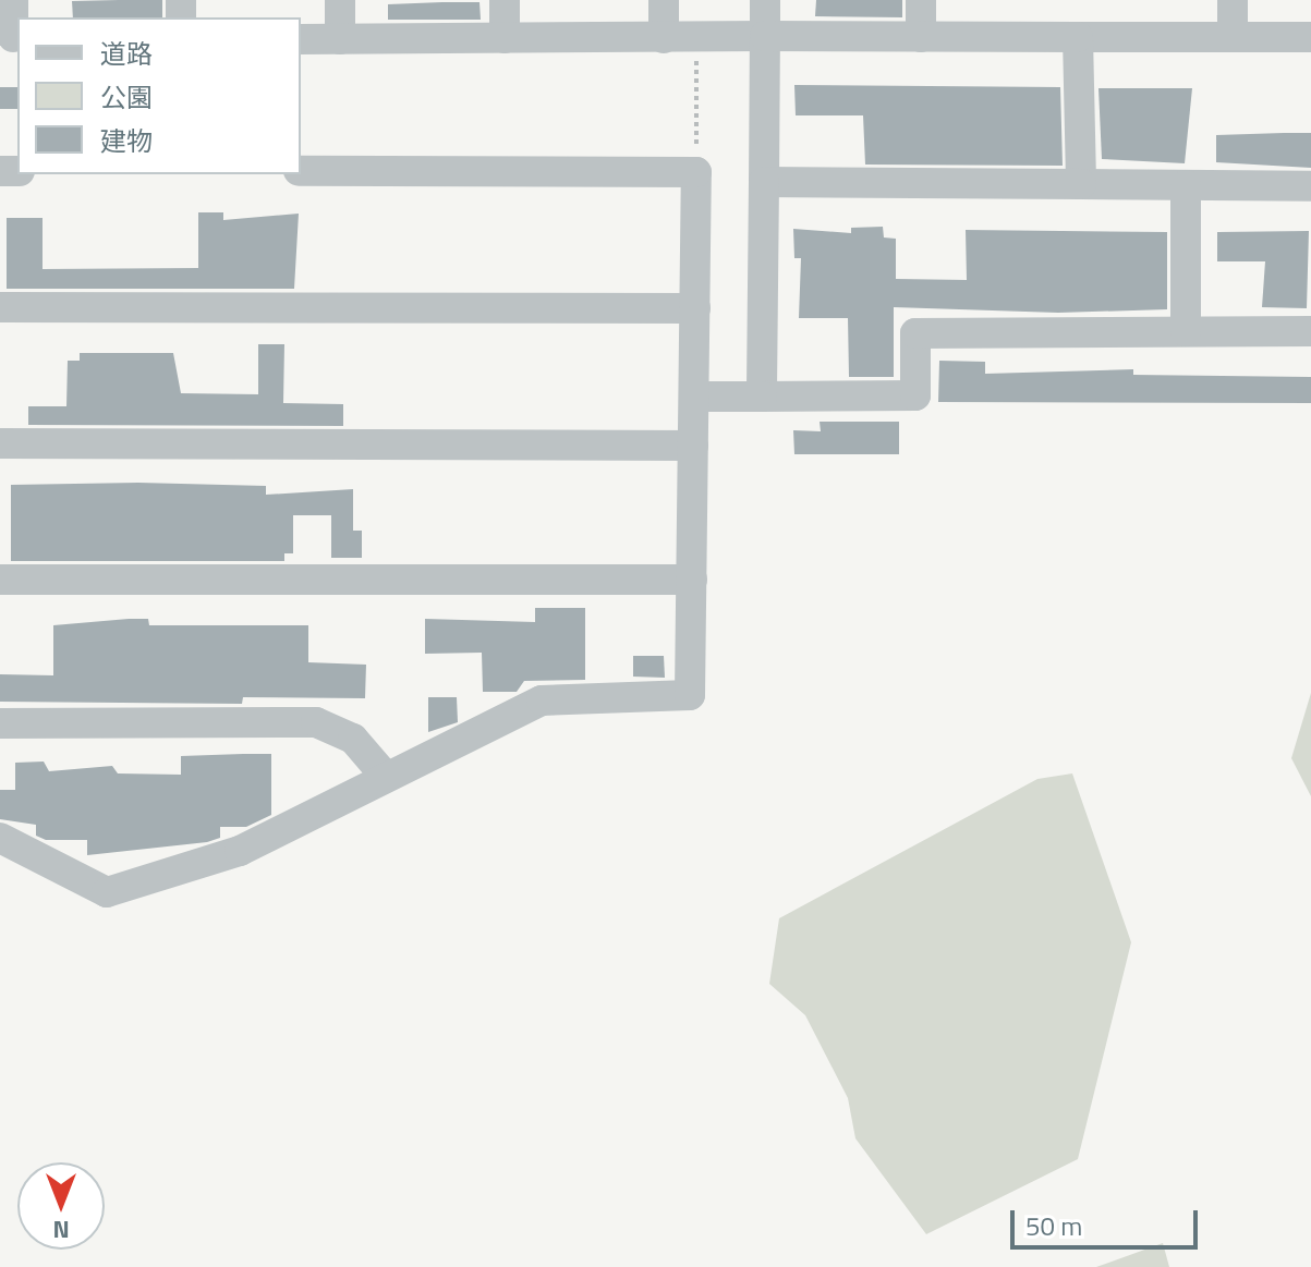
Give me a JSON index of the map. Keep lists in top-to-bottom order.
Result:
{
  "legend": ["道路", "公園", "建物"],
  "scale_bar": "50 m",
  "north": "bottom"
}
